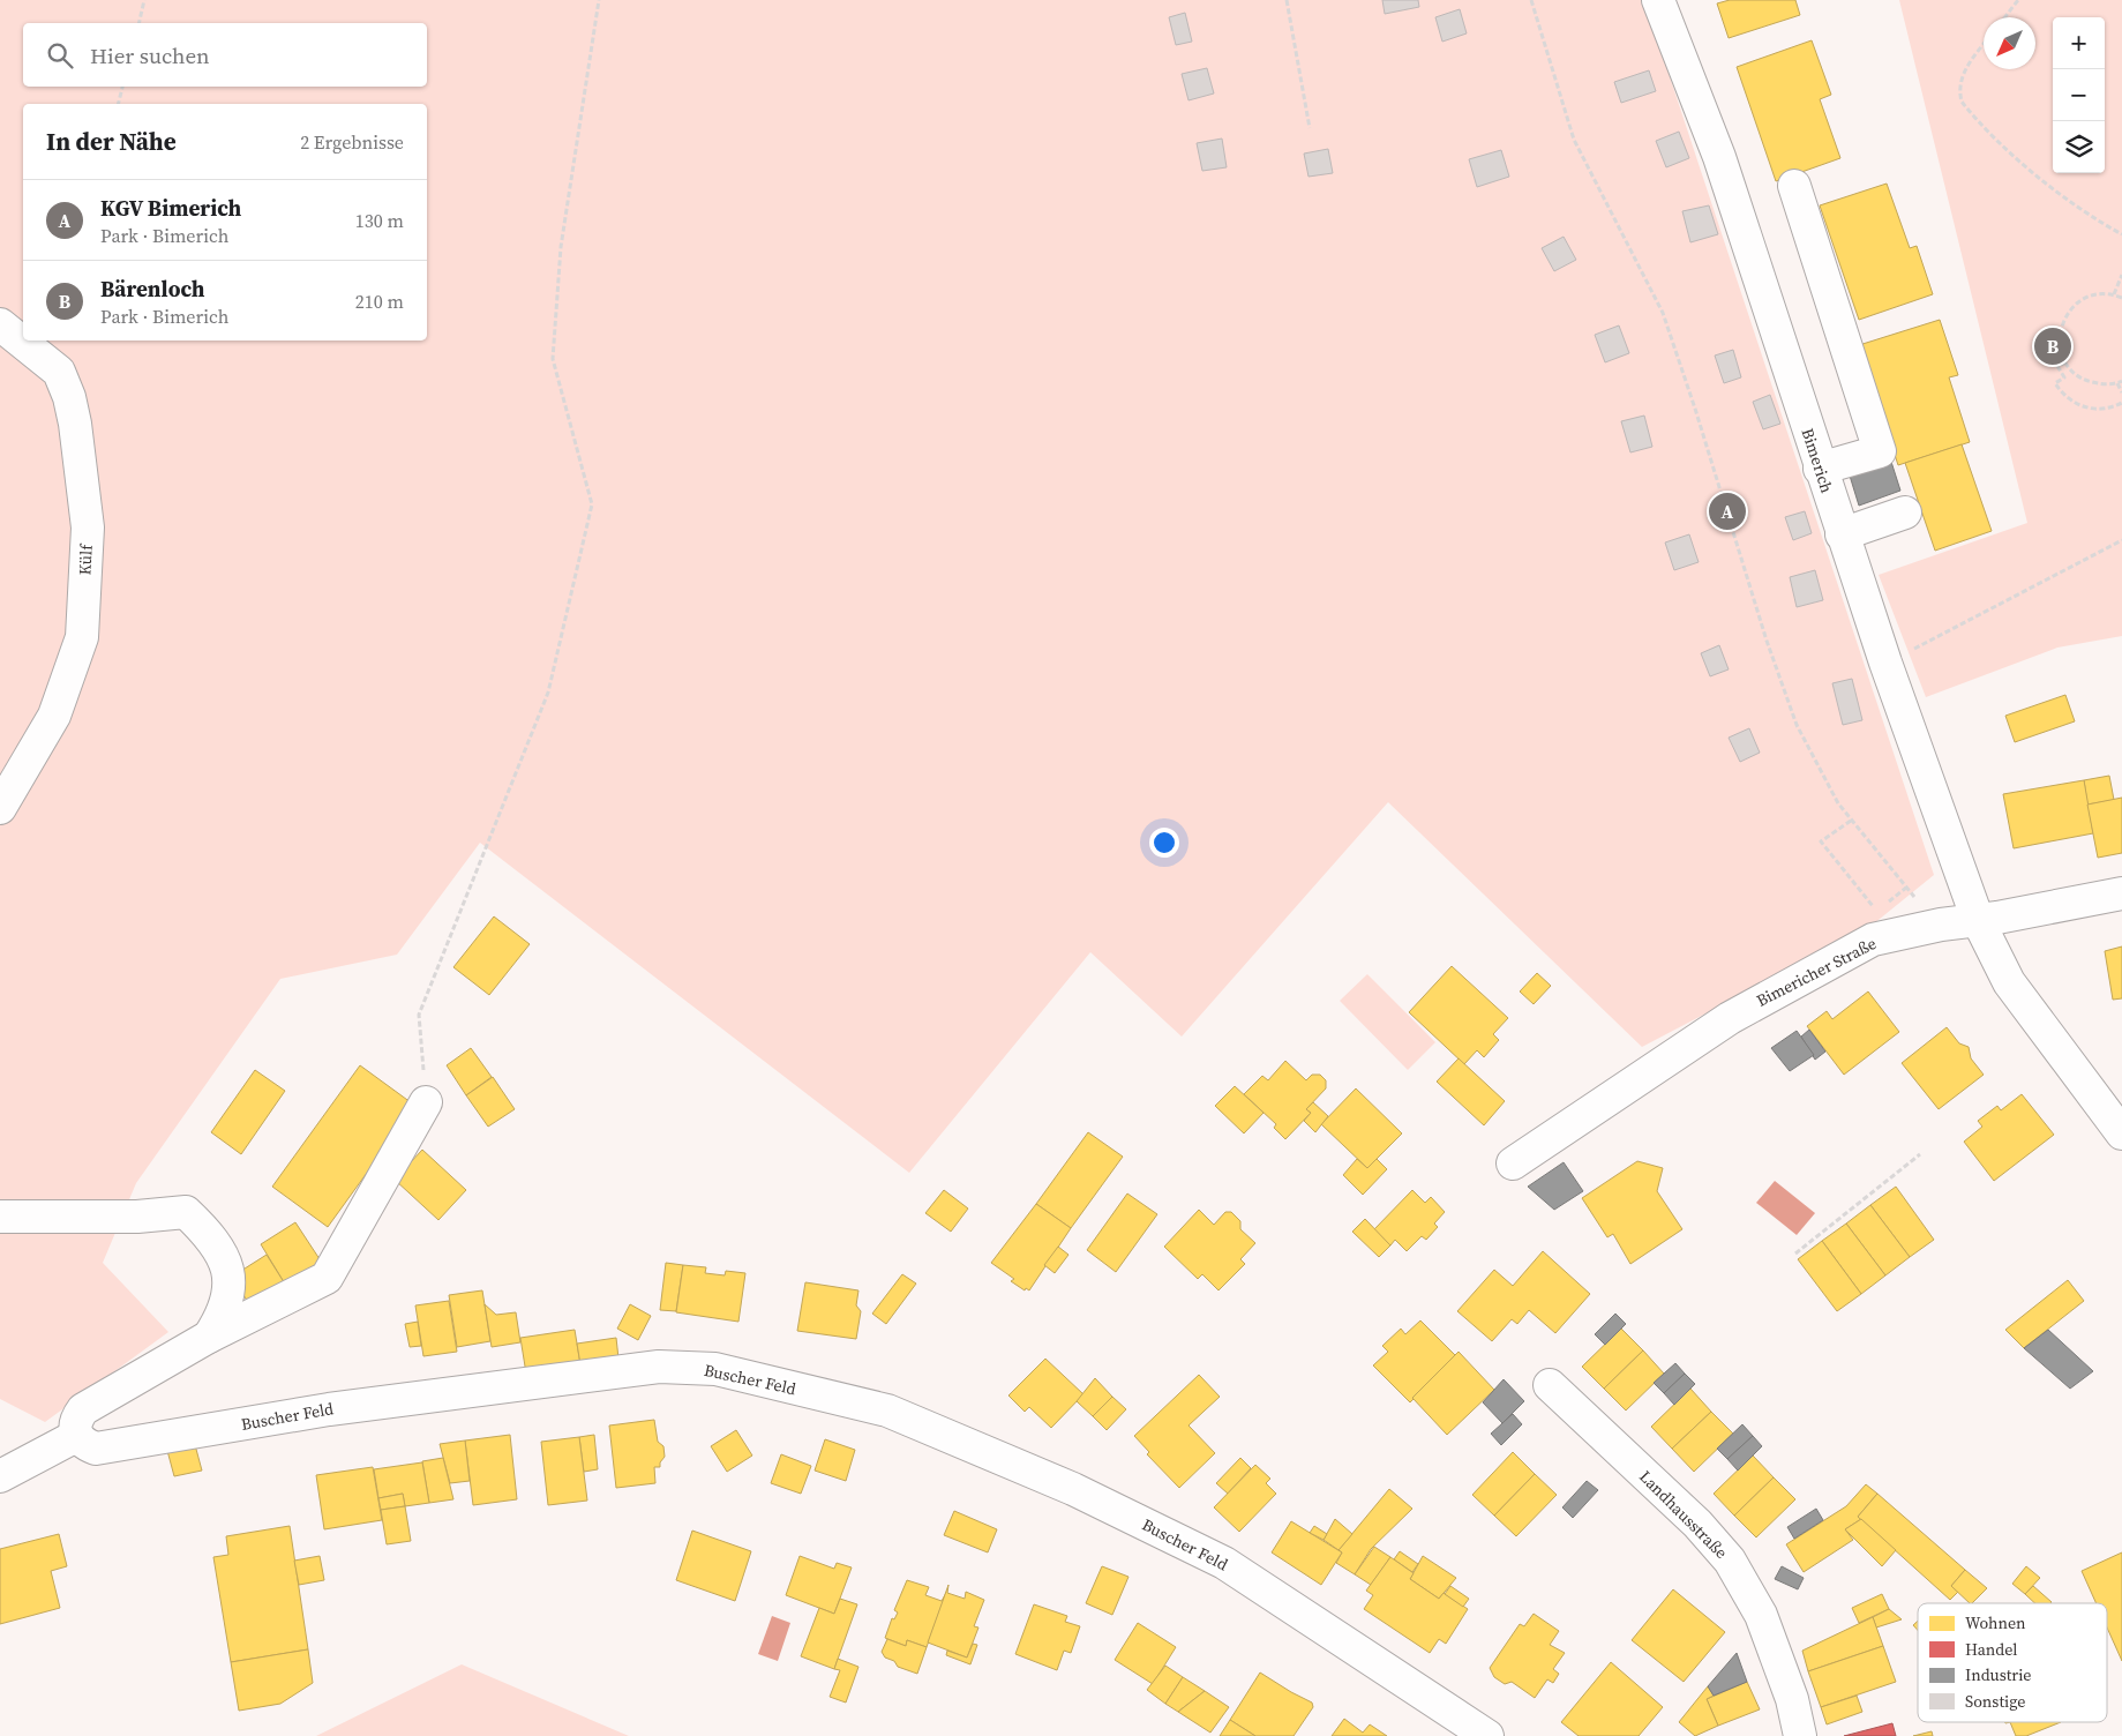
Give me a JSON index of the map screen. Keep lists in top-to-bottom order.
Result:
{
  "streets": {
    "street": [
      "Bimerich",
      "Külf",
      "Bimericher Straße",
      "Buscher Feld",
      "Landhausstraße"
    ]
  },
  "crossings": [
    ["Bimerich", "Bimericher Straße"]
  ],
  "legend": [
    "Wohnen",
    "Handel",
    "Industrie",
    "Sonstige"
  ],
  "north": "bottom left",
  "page": {
    "map_buttons": ["+", "−"],
    "search": "Hier suchen",
    "heading": ["In der Nähe", "2 Ergebnisse"],
    "list": [
      {
        "mark": "A",
        "name": "KGV Bimerich",
        "note": "Park · Bimerich",
        "value": "130 m"
      },
      {
        "mark": "B",
        "name": "Bärenloch",
        "note": "Park · Bimerich",
        "value": "210 m"
      }
    ],
    "pins": ["B", "A"]
  }
}
